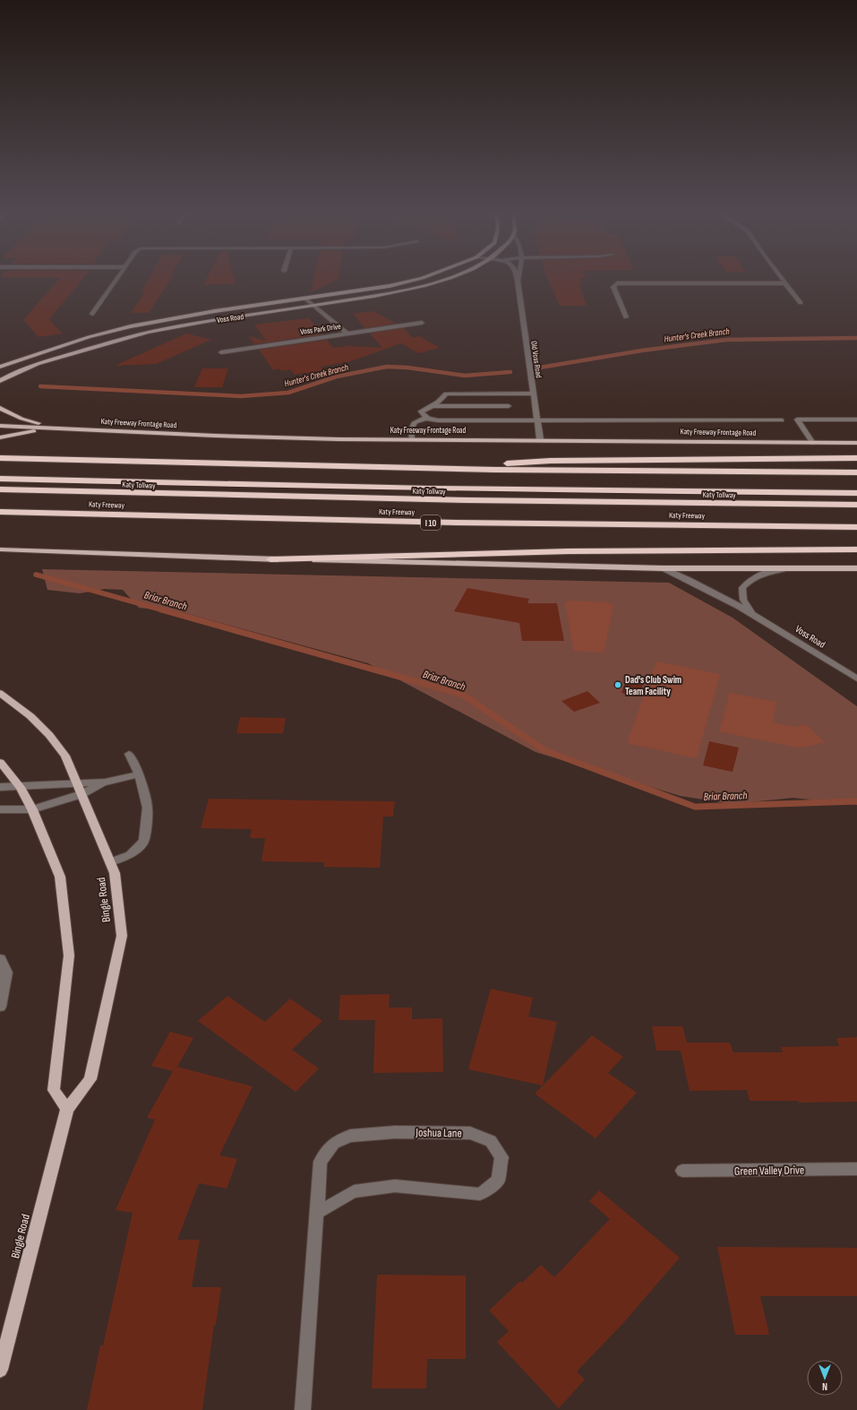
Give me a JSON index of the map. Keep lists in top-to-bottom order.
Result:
{
  "streets": {
    "highway": ["Katy Tollway", "Katy Freeway", "I 10"],
    "main road": ["Voss Road", "Katy Freeway Frontage Road", "Bingle Road"],
    "street": [
      "Voss Park Drive",
      "Old Voss Road",
      "Joshua Lane",
      "Green Valley Drive"
    ]
  },
  "crossings": [
    ["Old Voss Road", "Katy Freeway Frontage Road"]
  ],
  "water": ["Hunter's Creek Branch", "Briar Branch"],
  "places": ["Dad's Club Swim Team Facility"],
  "north": "bottom"
}
